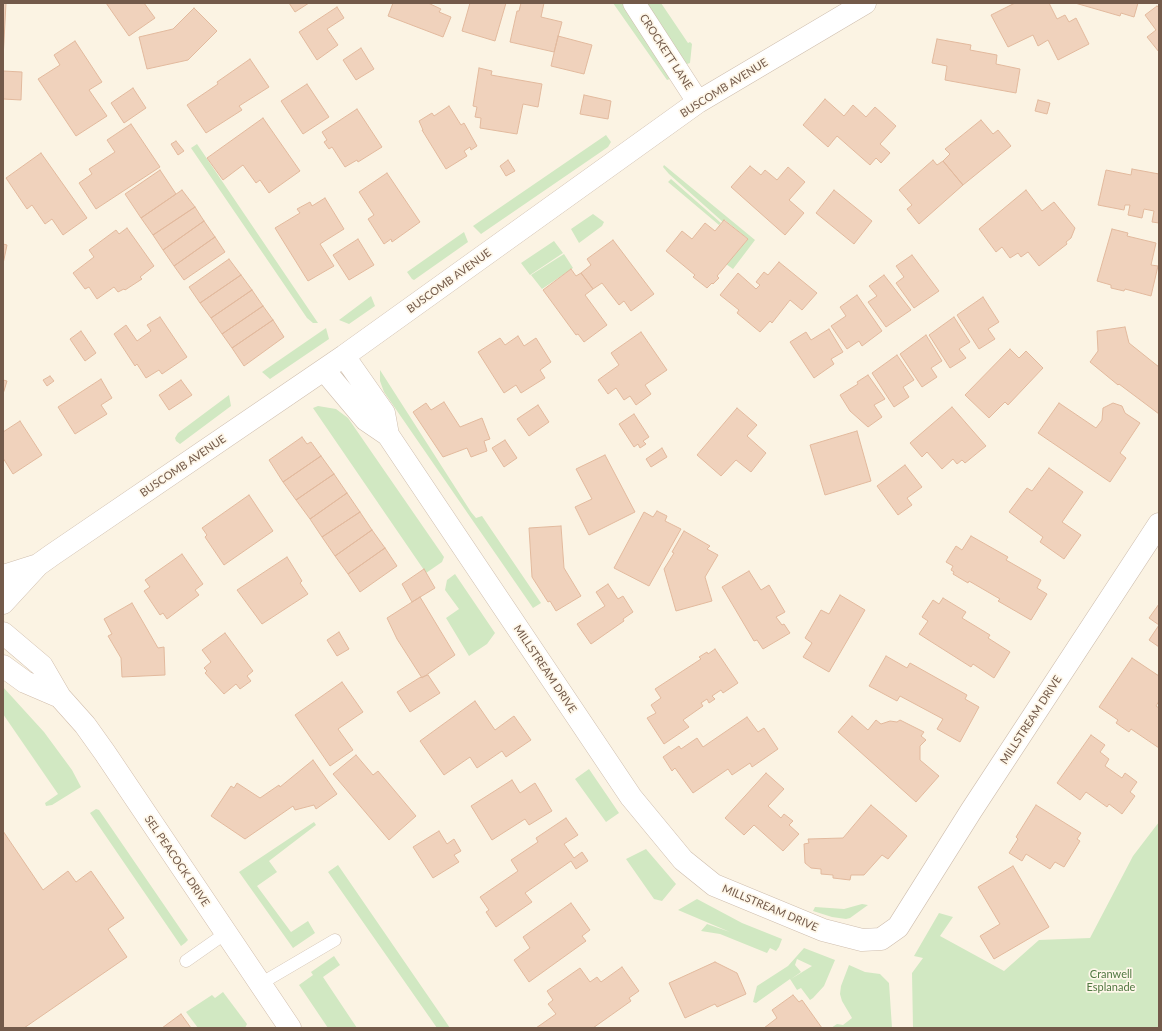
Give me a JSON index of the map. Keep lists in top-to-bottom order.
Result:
{
  "streets": {
    "street": [
      "CROCKETT LANE",
      "BUSCOMB AVENUE",
      "MILLSTREAM DRIVE",
      "SEL PEACOCK DRIVE"
    ]
  },
  "crossings": [
    ["CROCKETT LANE", "BUSCOMB AVENUE"],
    ["BUSCOMB AVENUE", "MILLSTREAM DRIVE"]
  ],
  "parks": ["Cranwell Esplanade"]
}
